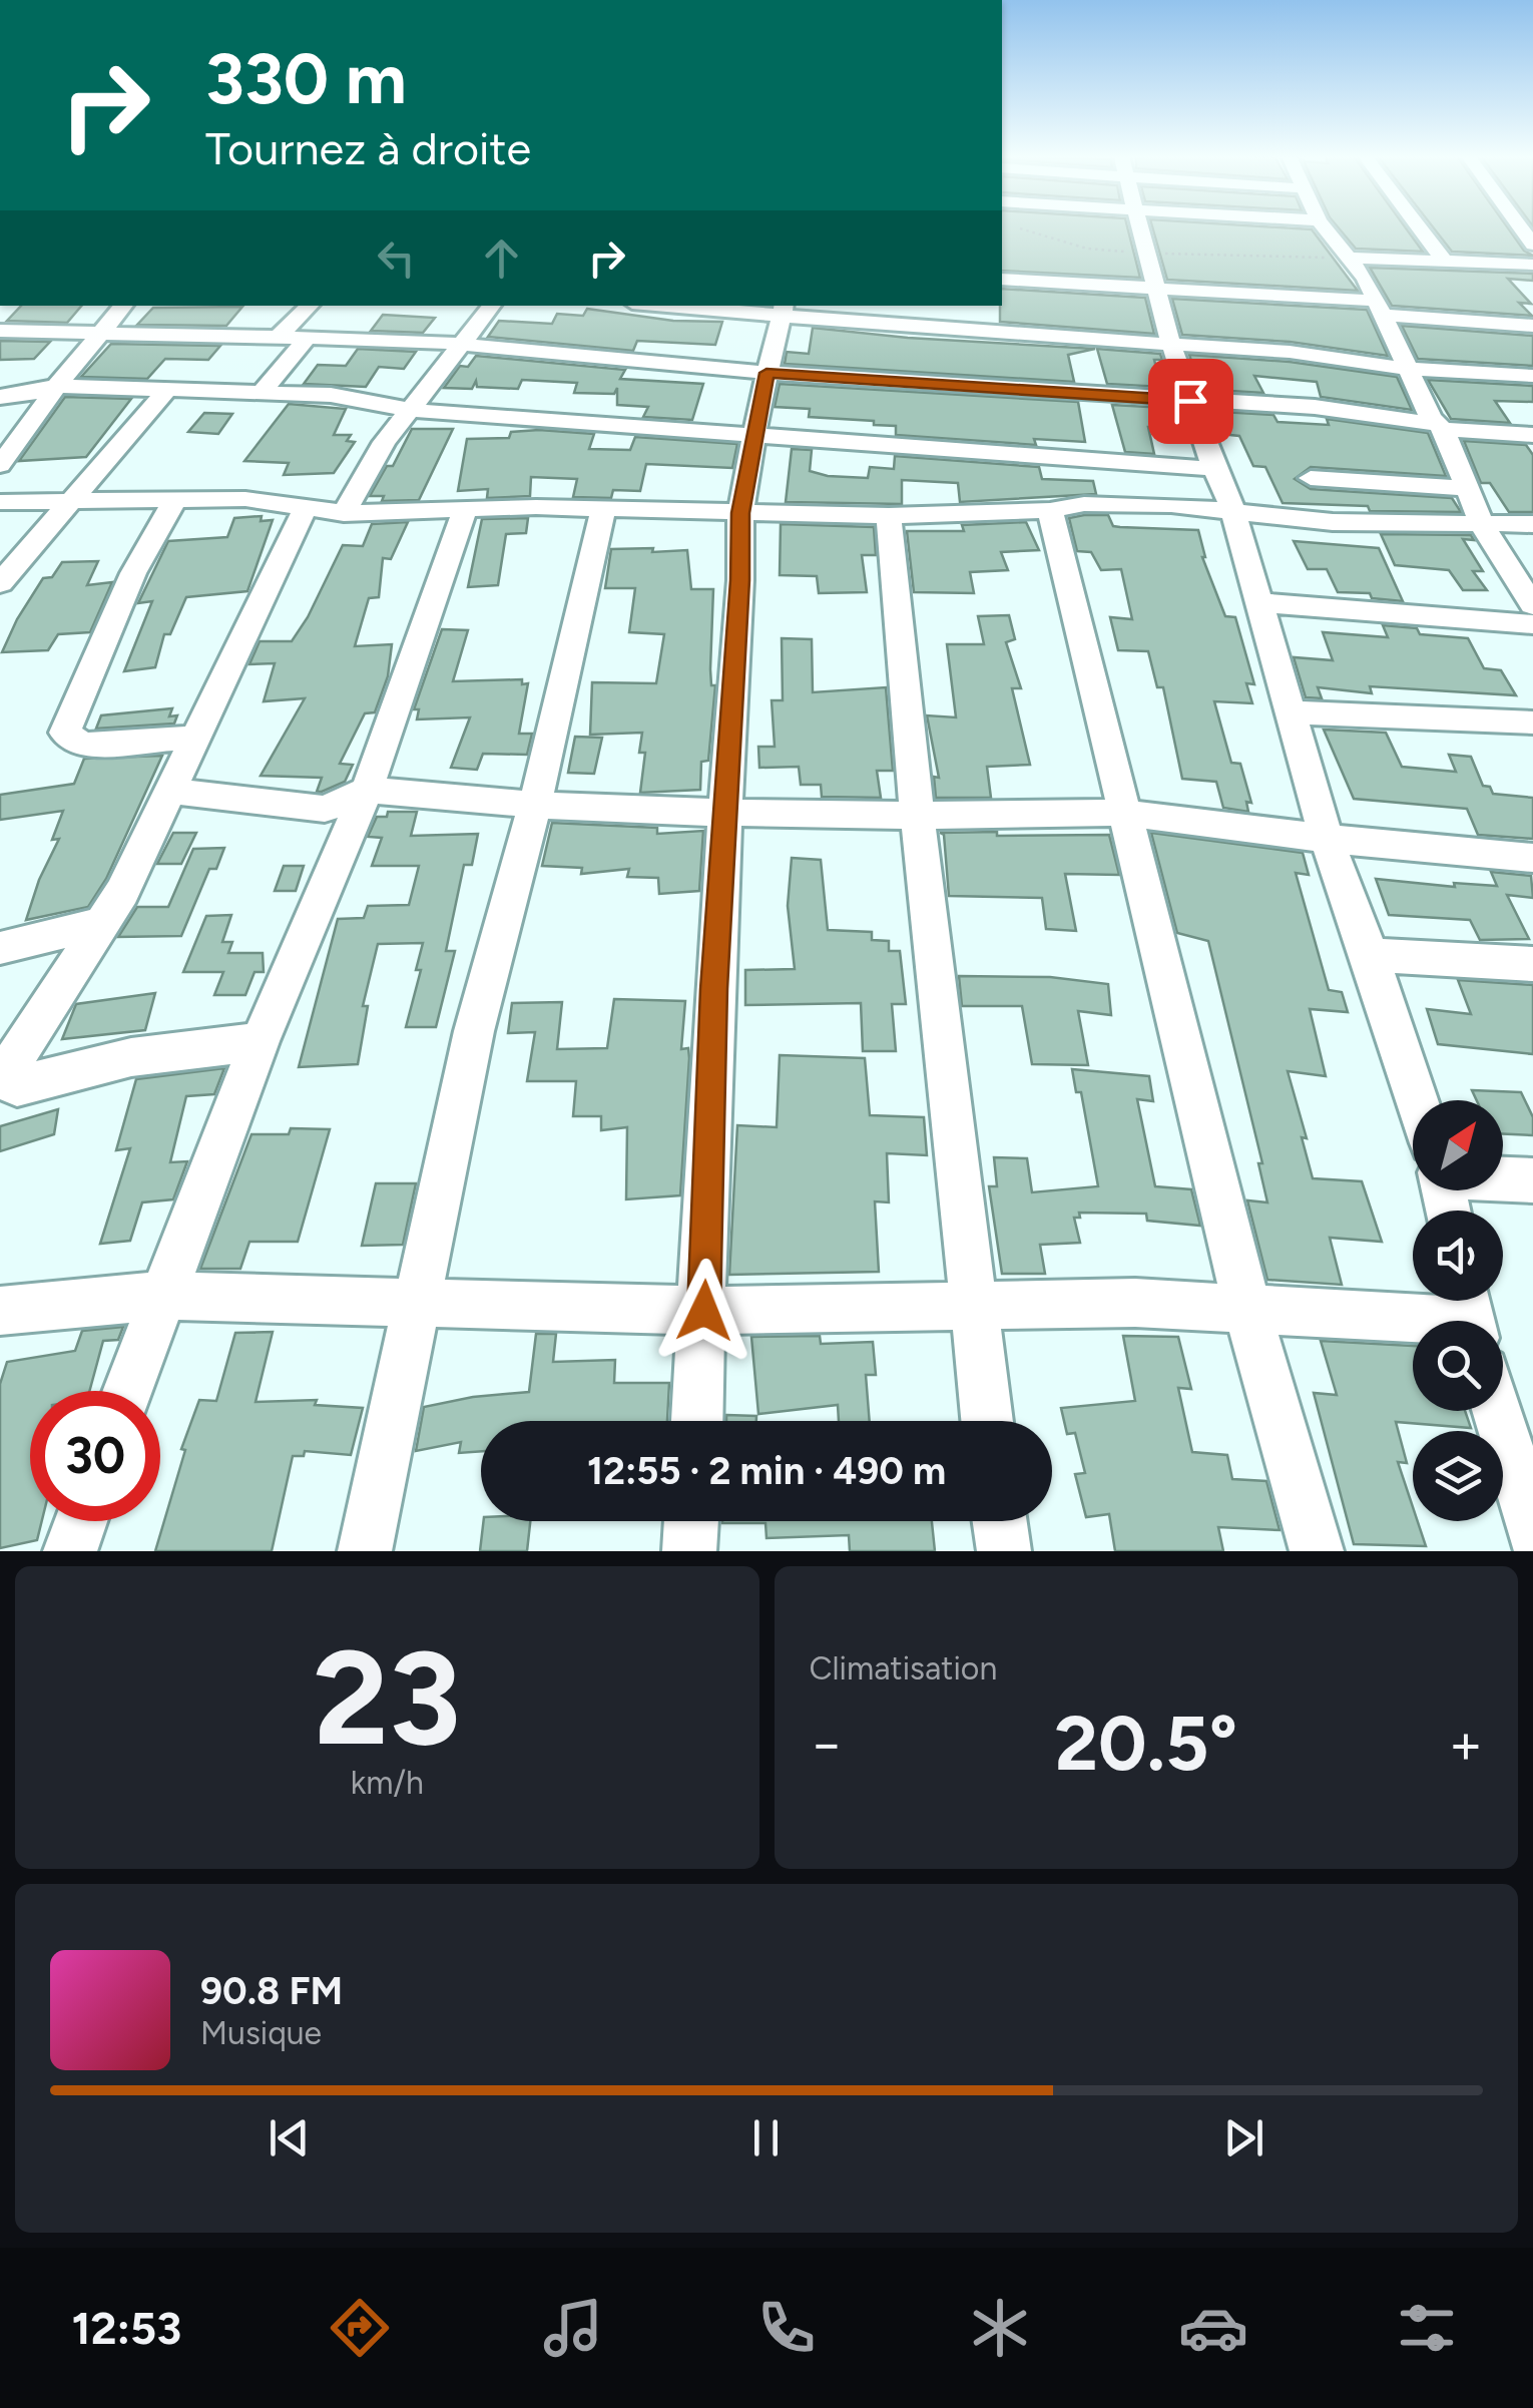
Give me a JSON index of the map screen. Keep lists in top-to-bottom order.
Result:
{
  "north": "top right",
  "page": {
    "turn": ["330 m", "Tournez à droite"],
    "limit": "30",
    "trip": "12:55 · 2 min · 490 m",
    "tile": [
      ["23", "km/h"],
      "Climatisation"
    ],
    "heat": ["−", "20.5°", "+"],
    "song": ["90.8 FM", "Musique"],
    "tabs": "12:53"
  }
}
